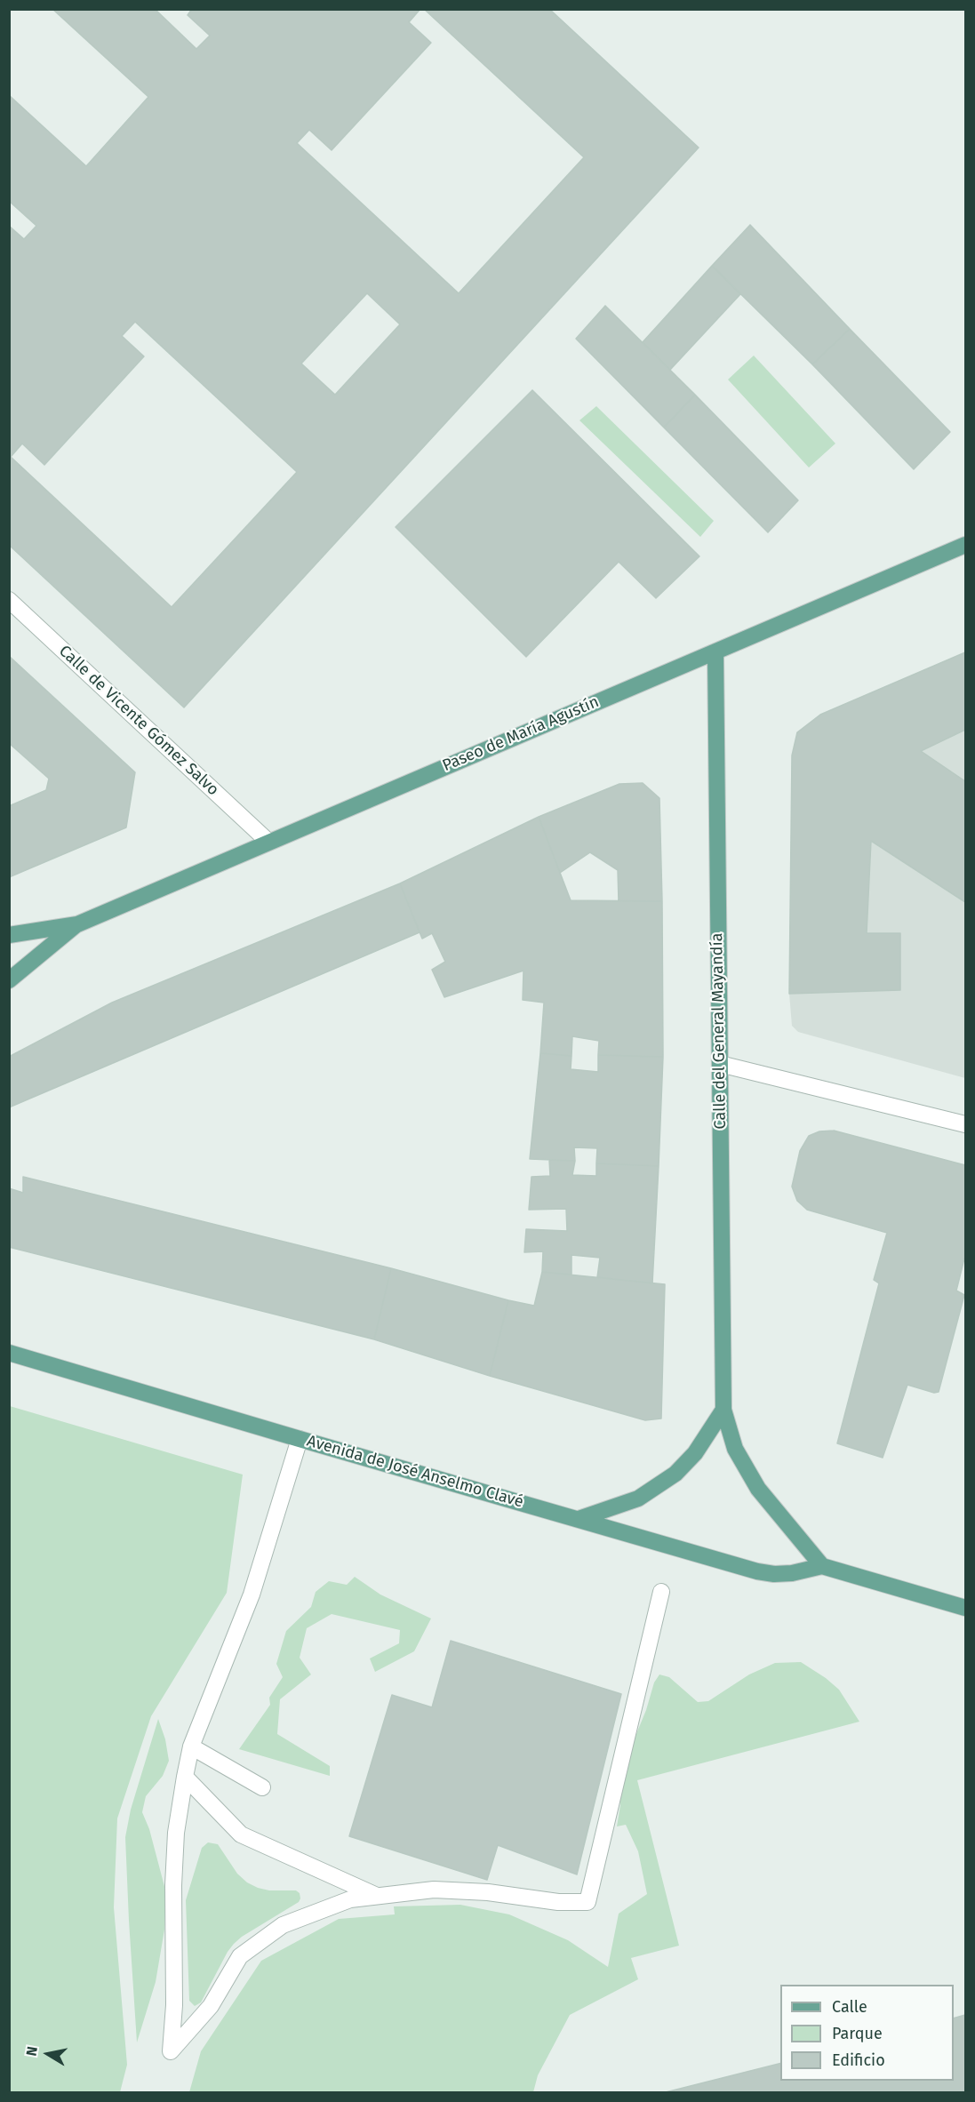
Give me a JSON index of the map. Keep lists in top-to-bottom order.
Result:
{
  "streets": {
    "main road": ["Paseo de María Agustín", "Calle del General Mayandía", "Avenida de José Anselmo Clavé"],
    "street": ["Calle de Vicente Gómez Salvo"]
  },
  "crossings": [
    ["Calle de Vicente Gómez Salvo", "Paseo de María Agustín"],
    ["Paseo de María Agustín", "Calle del General Mayandía"]
  ],
  "legend": ["Calle", "Parque", "Edificio"],
  "north": "left"
}
